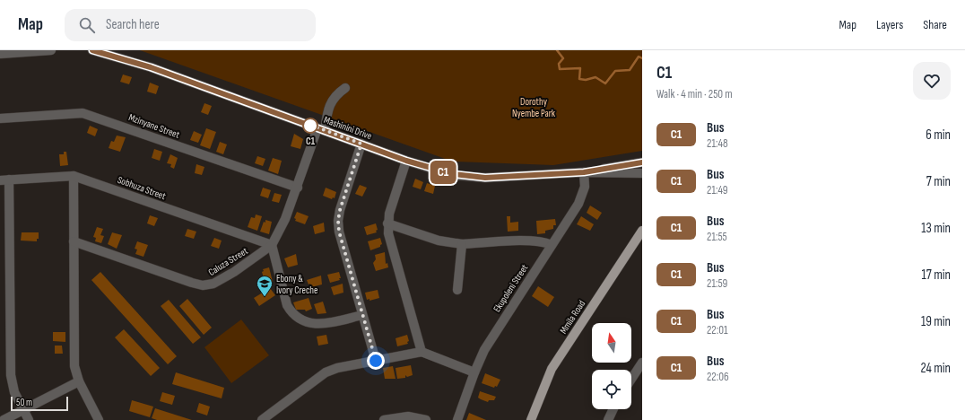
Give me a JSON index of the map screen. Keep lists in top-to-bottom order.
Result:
{
  "streets": {
    "main road": ["Mmila Road"],
    "street": [
      "Mzinyane Street",
      "Mashinini Drive",
      "Sobhuza Street",
      "Caluza Street",
      "Ekupoleni Street"
    ]
  },
  "crossings": [
    ["Mzinyane Street", "Caluza Street"],
    ["Mashinini Drive", "Caluza Street"],
    ["Mashinini Drive", "Ekupoleni Street"],
    ["Sobhuza Street", "Caluza Street"]
  ],
  "parks": ["Dorothy Nyembe Park"],
  "places": {
    "other": ["C1"],
    "school or university": ["Ebony & Ivory Creche"]
  },
  "lines": ["bus line C1"],
  "scale_bar": "50 m",
  "north": "top",
  "page": {
    "header": "Map",
    "search": "Search here",
    "nav": ["Map", "Layers", "Share"],
    "on_map": "C1",
    "heading": ["C1", "Walk · 4 min · 250 m"],
    "list": [
      {
        "mark": "C1",
        "name": "Bus",
        "note": "21:48",
        "value": "6 min"
      },
      {
        "mark": "C1",
        "name": "Bus",
        "note": "21:49",
        "value": "7 min"
      },
      {
        "mark": "C1",
        "name": "Bus",
        "note": "21:55",
        "value": "13 min"
      },
      {
        "mark": "C1",
        "name": "Bus",
        "note": "21:59",
        "value": "17 min"
      },
      {
        "mark": "C1",
        "name": "Bus",
        "note": "22:01",
        "value": "19 min"
      },
      {
        "mark": "C1",
        "name": "Bus",
        "note": "22:06",
        "value": "24 min"
      }
    ],
    "scale": "50 m"
  }
}
